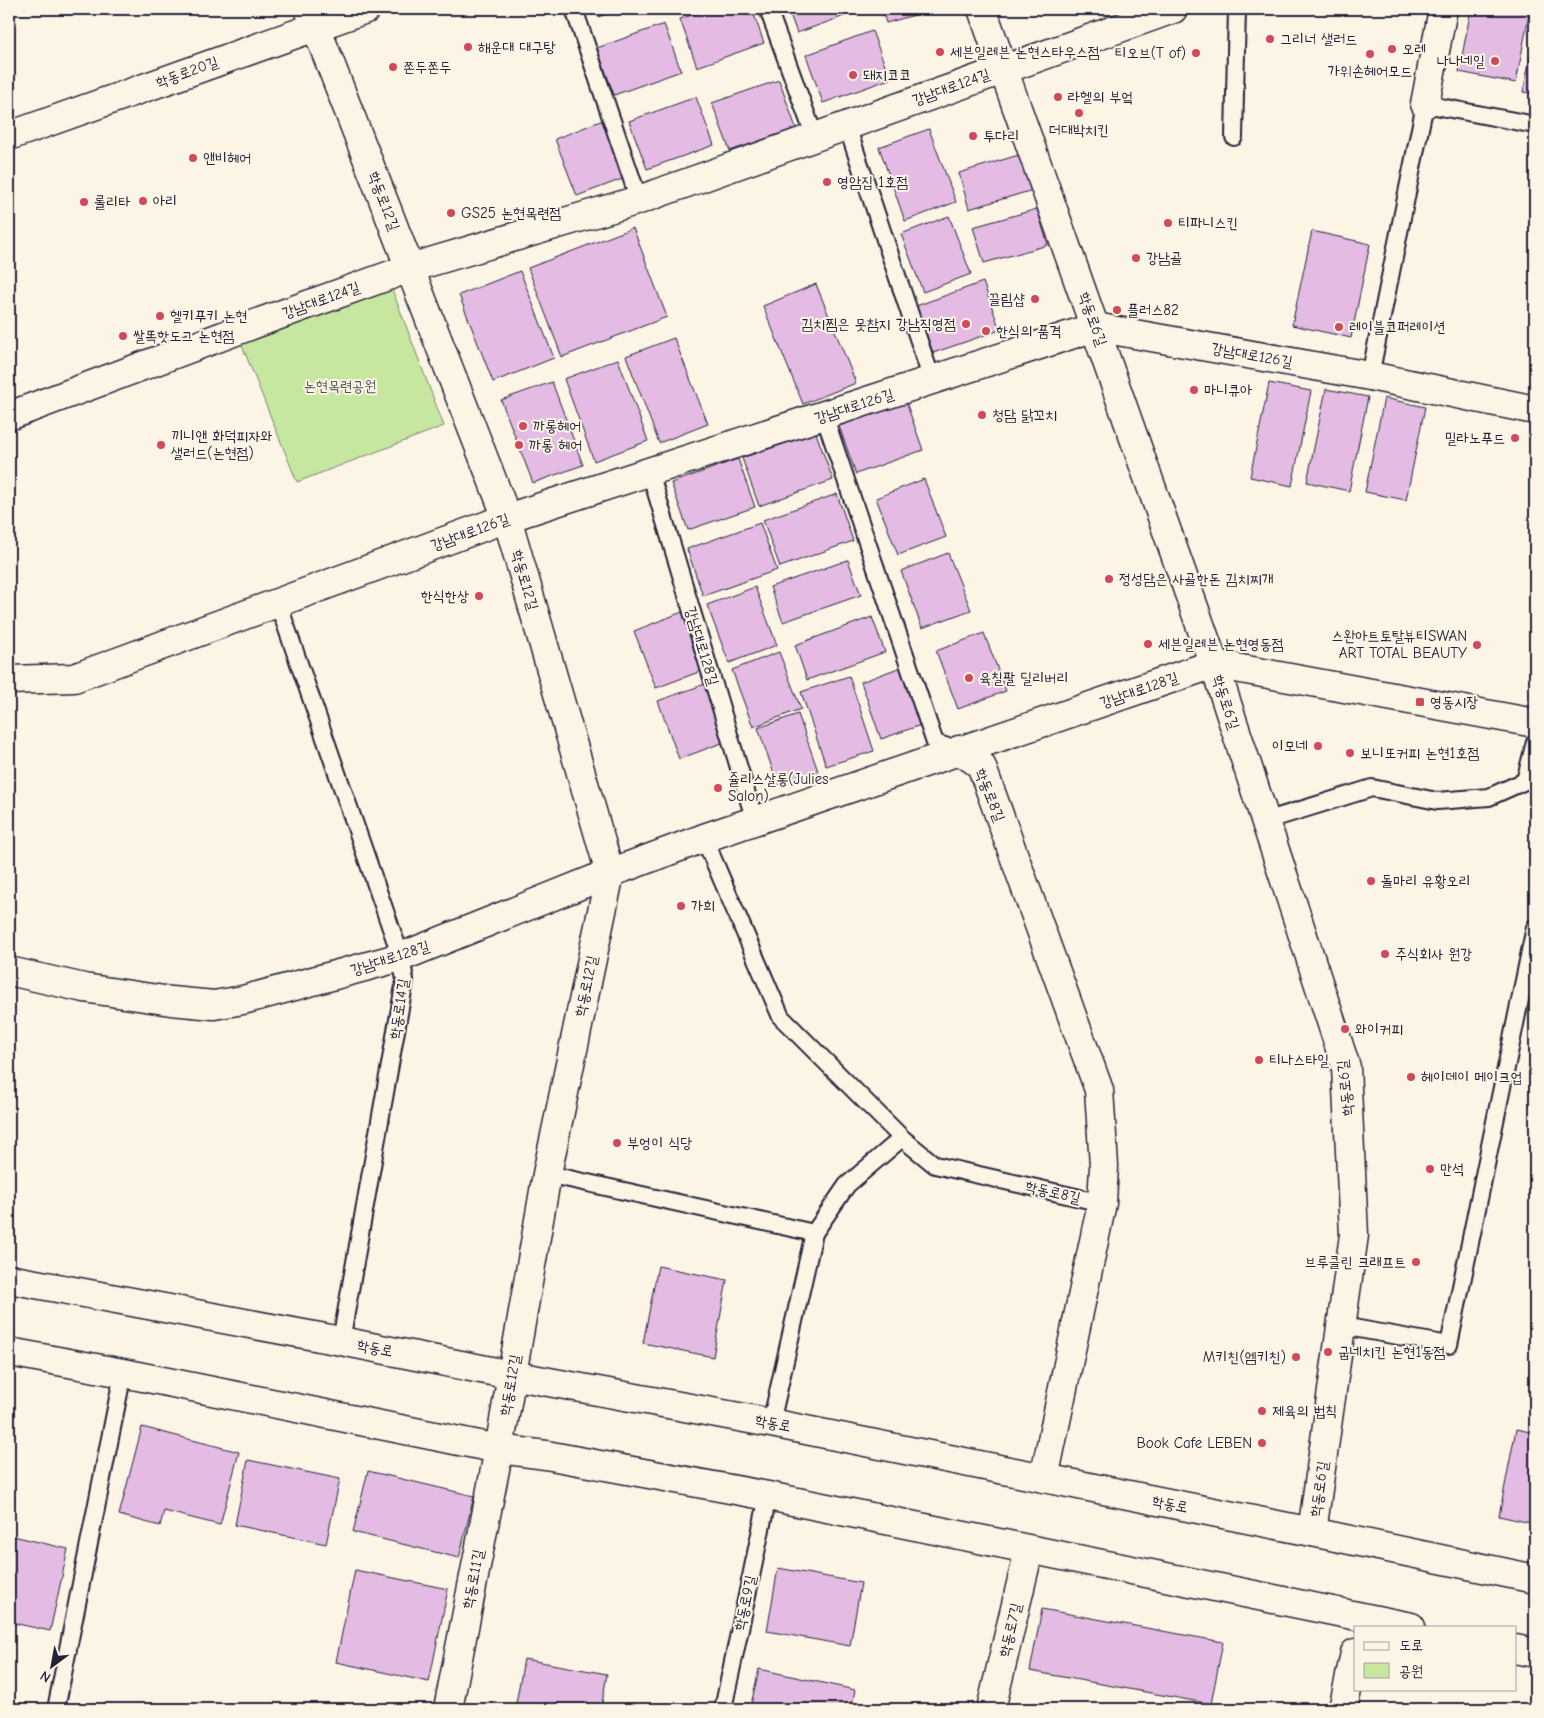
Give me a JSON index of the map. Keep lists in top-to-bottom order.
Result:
{
  "streets": {
    "street": [
      "학동로20길",
      "강남대로124길",
      "학동로12길",
      "학동로6길",
      "강남대로126길",
      "강남대로128길",
      "학동로8길",
      "학동로",
      "학동로11길",
      "학동로7길"
    ],
    "lane": ["학동로14길", "학동로9길"]
  },
  "crossings": [
    ["학동로20길", "학동로12길"],
    ["강남대로124길", "학동로12길"],
    ["강남대로124길", "학동로6길"],
    ["학동로12길", "강남대로126길"],
    ["학동로12길", "강남대로128길"],
    ["학동로12길", "학동로"],
    ["학동로12길", "학동로11길"],
    ["학동로6길", "강남대로126길"],
    ["학동로6길", "강남대로128길"],
    ["학동로6길", "학동로"],
    ["강남대로126길", "강남대로128길"],
    ["강남대로126길", "학동로8길"],
    ["강남대로126길", "학동로14길"],
    ["강남대로128길", "학동로8길"],
    ["강남대로128길", "학동로14길"],
    ["학동로8길", "학동로"],
    ["학동로14길", "학동로"]
  ],
  "parks": ["논현목련공원"],
  "places": {
    "other": [
      "그리너 샐러드",
      "해운대 대구탕",
      "오레",
      "세븐일레븐 논현스타우스점",
      "티오브(T of)",
      "가위손헤어모드",
      "나나네일",
      "쫀두쫀두",
      "돼지코코",
      "라헬의 부엌",
      "더대박치킨",
      "투다리",
      "앤비헤어",
      "영암집 1호점",
      "아리",
      "롤리타",
      "GS25 논현목련점",
      "티파니스킨",
      "강남골",
      "끌림샵",
      "플러스82",
      "헬키푸키 논현",
      "김치찜은 못참지 강남직영점",
      "레이블코퍼레이션",
      "한식의 품격",
      "쌀똑핫도그 논현점",
      "마니큐아",
      "청담 닭꼬치",
      "까롱헤어",
      "밀라노푸드",
      "끼니앤 화덕피자와 샐러드(논현점)",
      "까롱 헤어",
      "정성담은 사골한돈 김치찌개",
      "한식한상",
      "세븐일레븐 논현영동점",
      "스완아트토탈뷰티SWAN ART TOTAL BEAUTY",
      "육칠팔 딜리버리",
      "이모네",
      "보니또커피 논현1호점",
      "쥴리스살롱(Julies Salon)",
      "돌마리 유황오리",
      "가희",
      "주식회사 원강",
      "와이커피",
      "티나스타일",
      "헤이데이 메이크업",
      "부엉이 식당",
      "만석",
      "브루클린 크래프트",
      "굽네치킨 논현1동점",
      "M키친(엠키친)",
      "제육의 법칙",
      "Book Cafe LEBEN"
    ],
    "transit": ["영동시장"]
  },
  "legend": ["도로", "공원"],
  "north": "bottom left"
}
